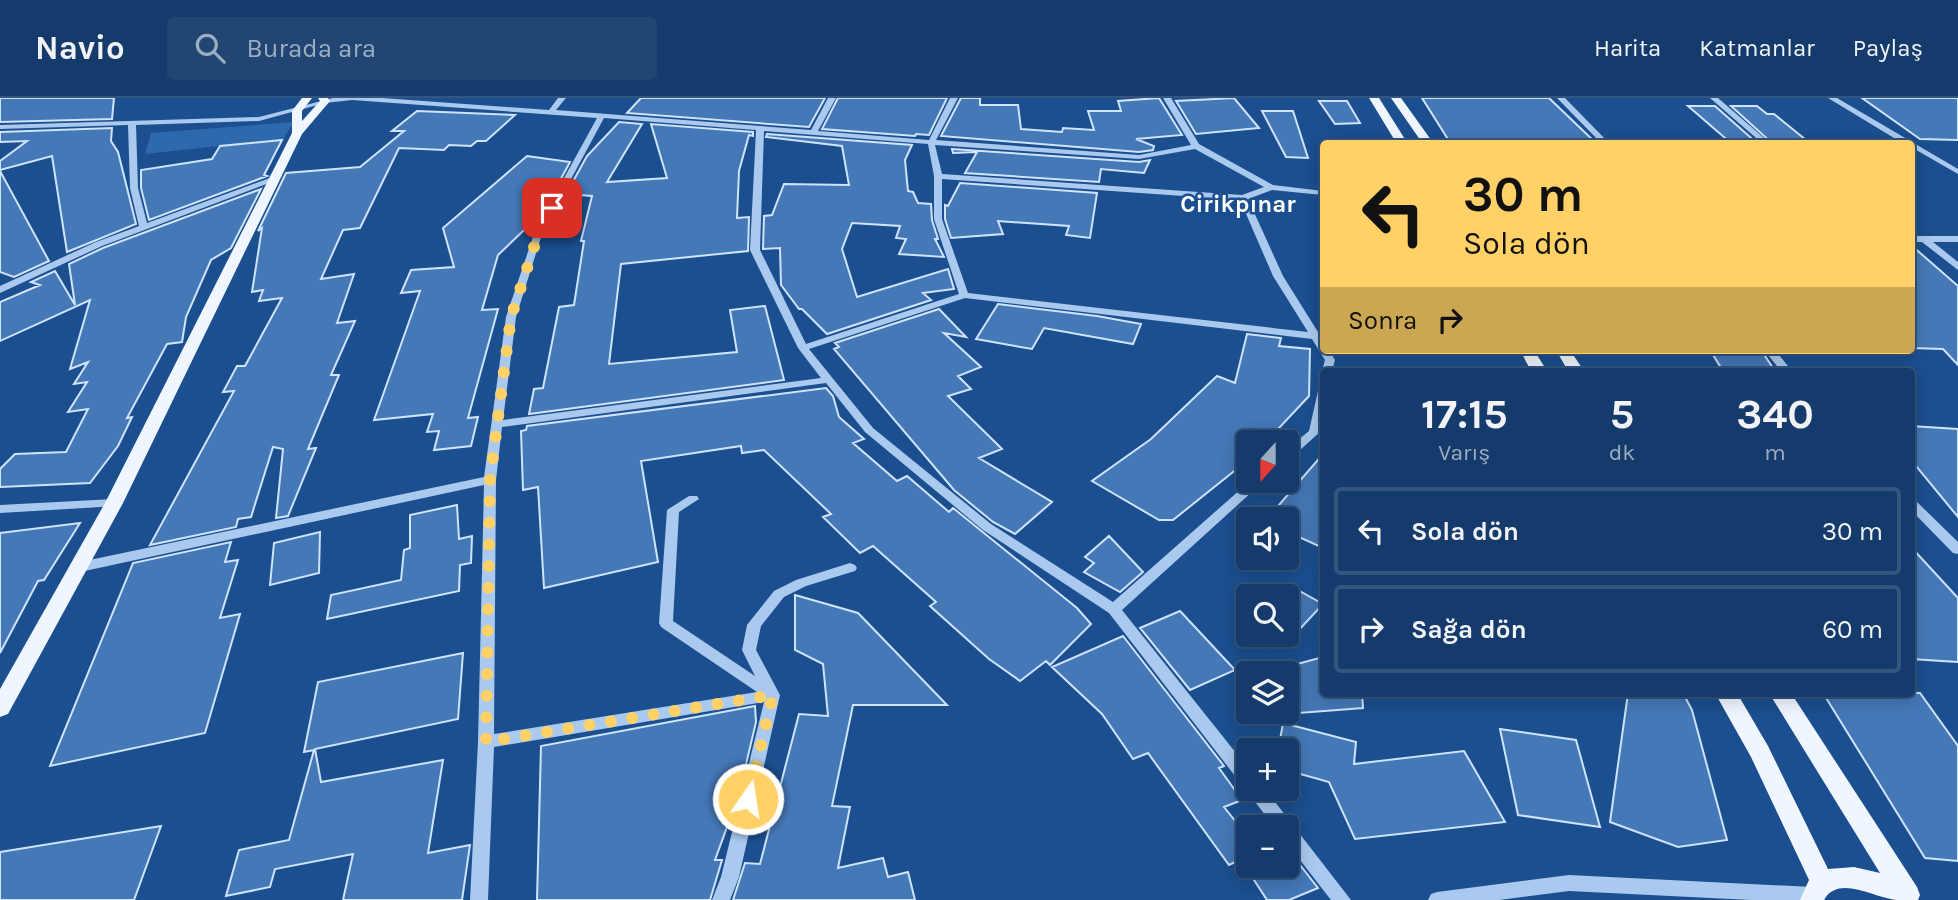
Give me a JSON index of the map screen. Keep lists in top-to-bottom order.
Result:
{
  "districts": ["Cirikpınar"],
  "north": "bottom",
  "page": {
    "header": "Navio",
    "search": "Burada ara",
    "nav": ["Harita", "Katmanlar", "Paylaş"],
    "turn": ["30 m", "Sola dön"],
    "then": "Sonra",
    "eta": [
      "17:15",
      "Varış",
      "5",
      "dk",
      "340",
      "m"
    ],
    "map_buttons": ["+", "−"],
    "list": [
      {
        "name": "Sola dön",
        "value": "30 m"
      },
      {
        "name": "Sağa dön",
        "value": "60 m"
      }
    ]
  }
}
